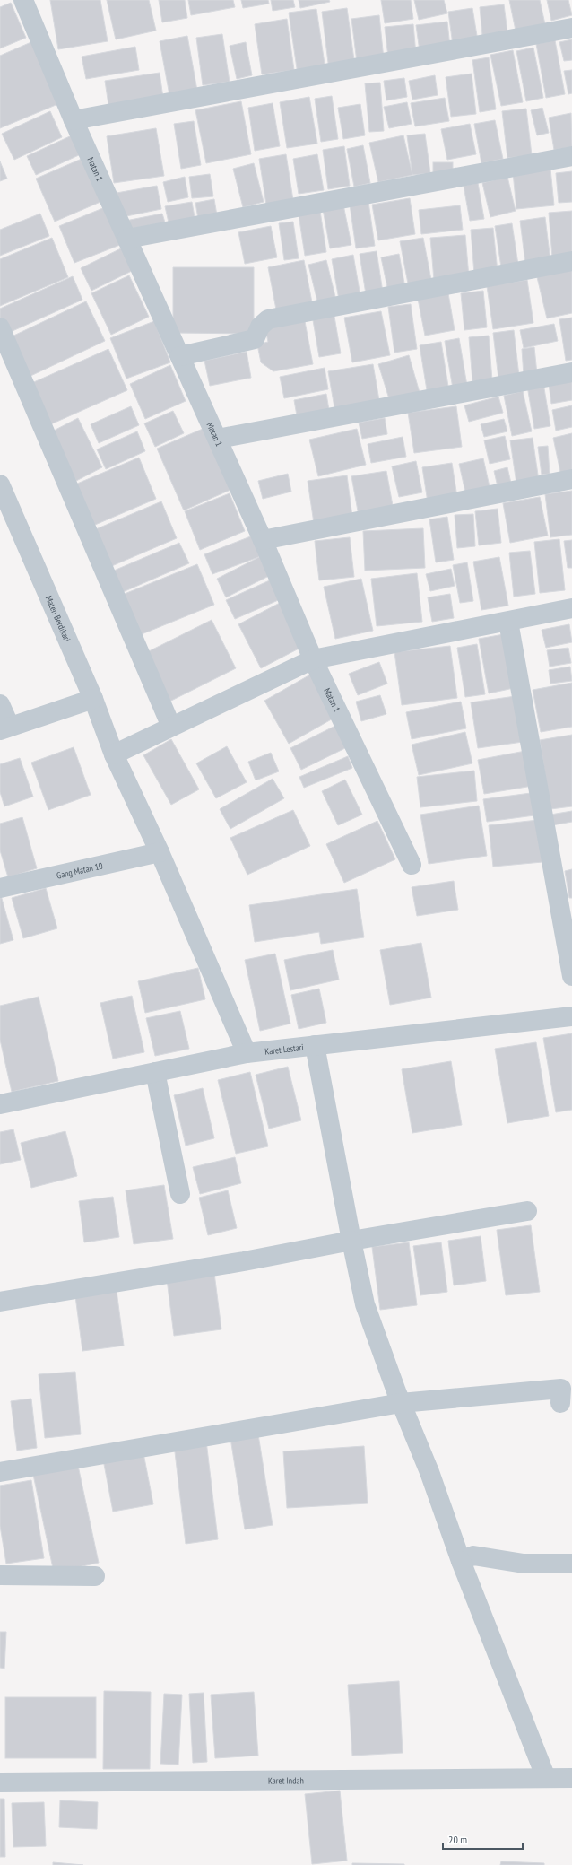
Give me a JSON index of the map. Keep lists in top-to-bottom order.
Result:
{
  "streets": {
    "street": [
      "Matan 1",
      "Maten Berdikari",
      "Gang Matan 10",
      "Karet Lestari",
      "Karet Indah"
    ]
  },
  "crossings": [
    ["Maten Berdikari", "Gang Matan 10"],
    ["Maten Berdikari", "Karet Lestari"]
  ],
  "scale_bar": "20 m"
}
